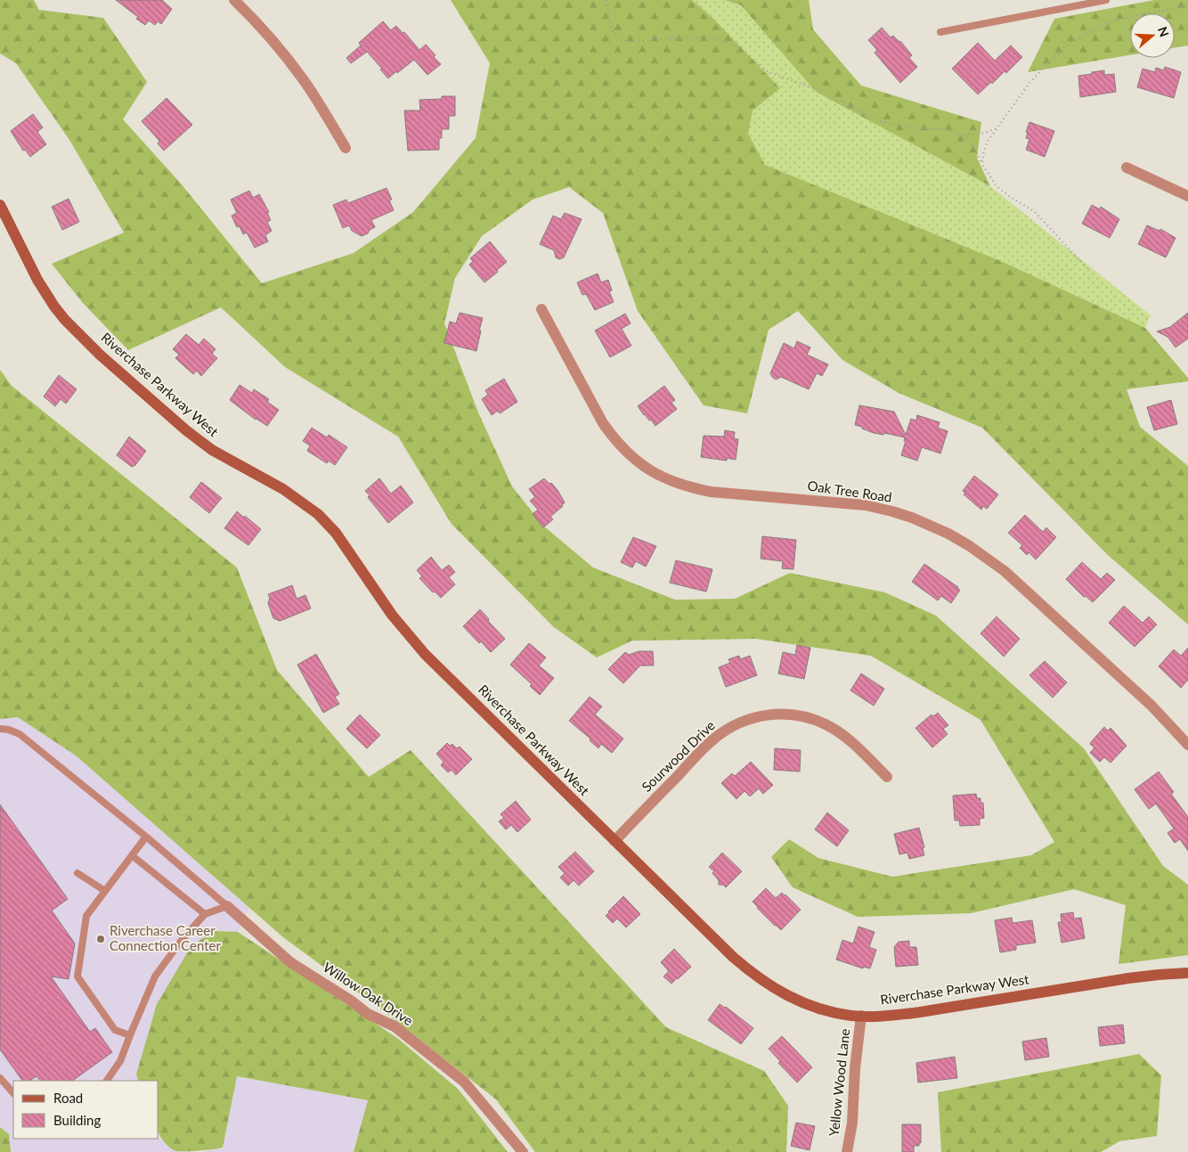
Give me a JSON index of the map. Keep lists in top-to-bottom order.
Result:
{
  "streets": {
    "street": [
      "Riverchase Parkway West",
      "Oak Tree Road",
      "Sourwood Drive",
      "Willow Oak Drive",
      "Yellow Wood Lane"
    ]
  },
  "crossings": [
    ["Riverchase Parkway West", "Sourwood Drive"],
    ["Riverchase Parkway West", "Yellow Wood Lane"]
  ],
  "places": ["Riverchase Career Connection Center"],
  "legend": ["Road", "Building"],
  "north": "right"
}
